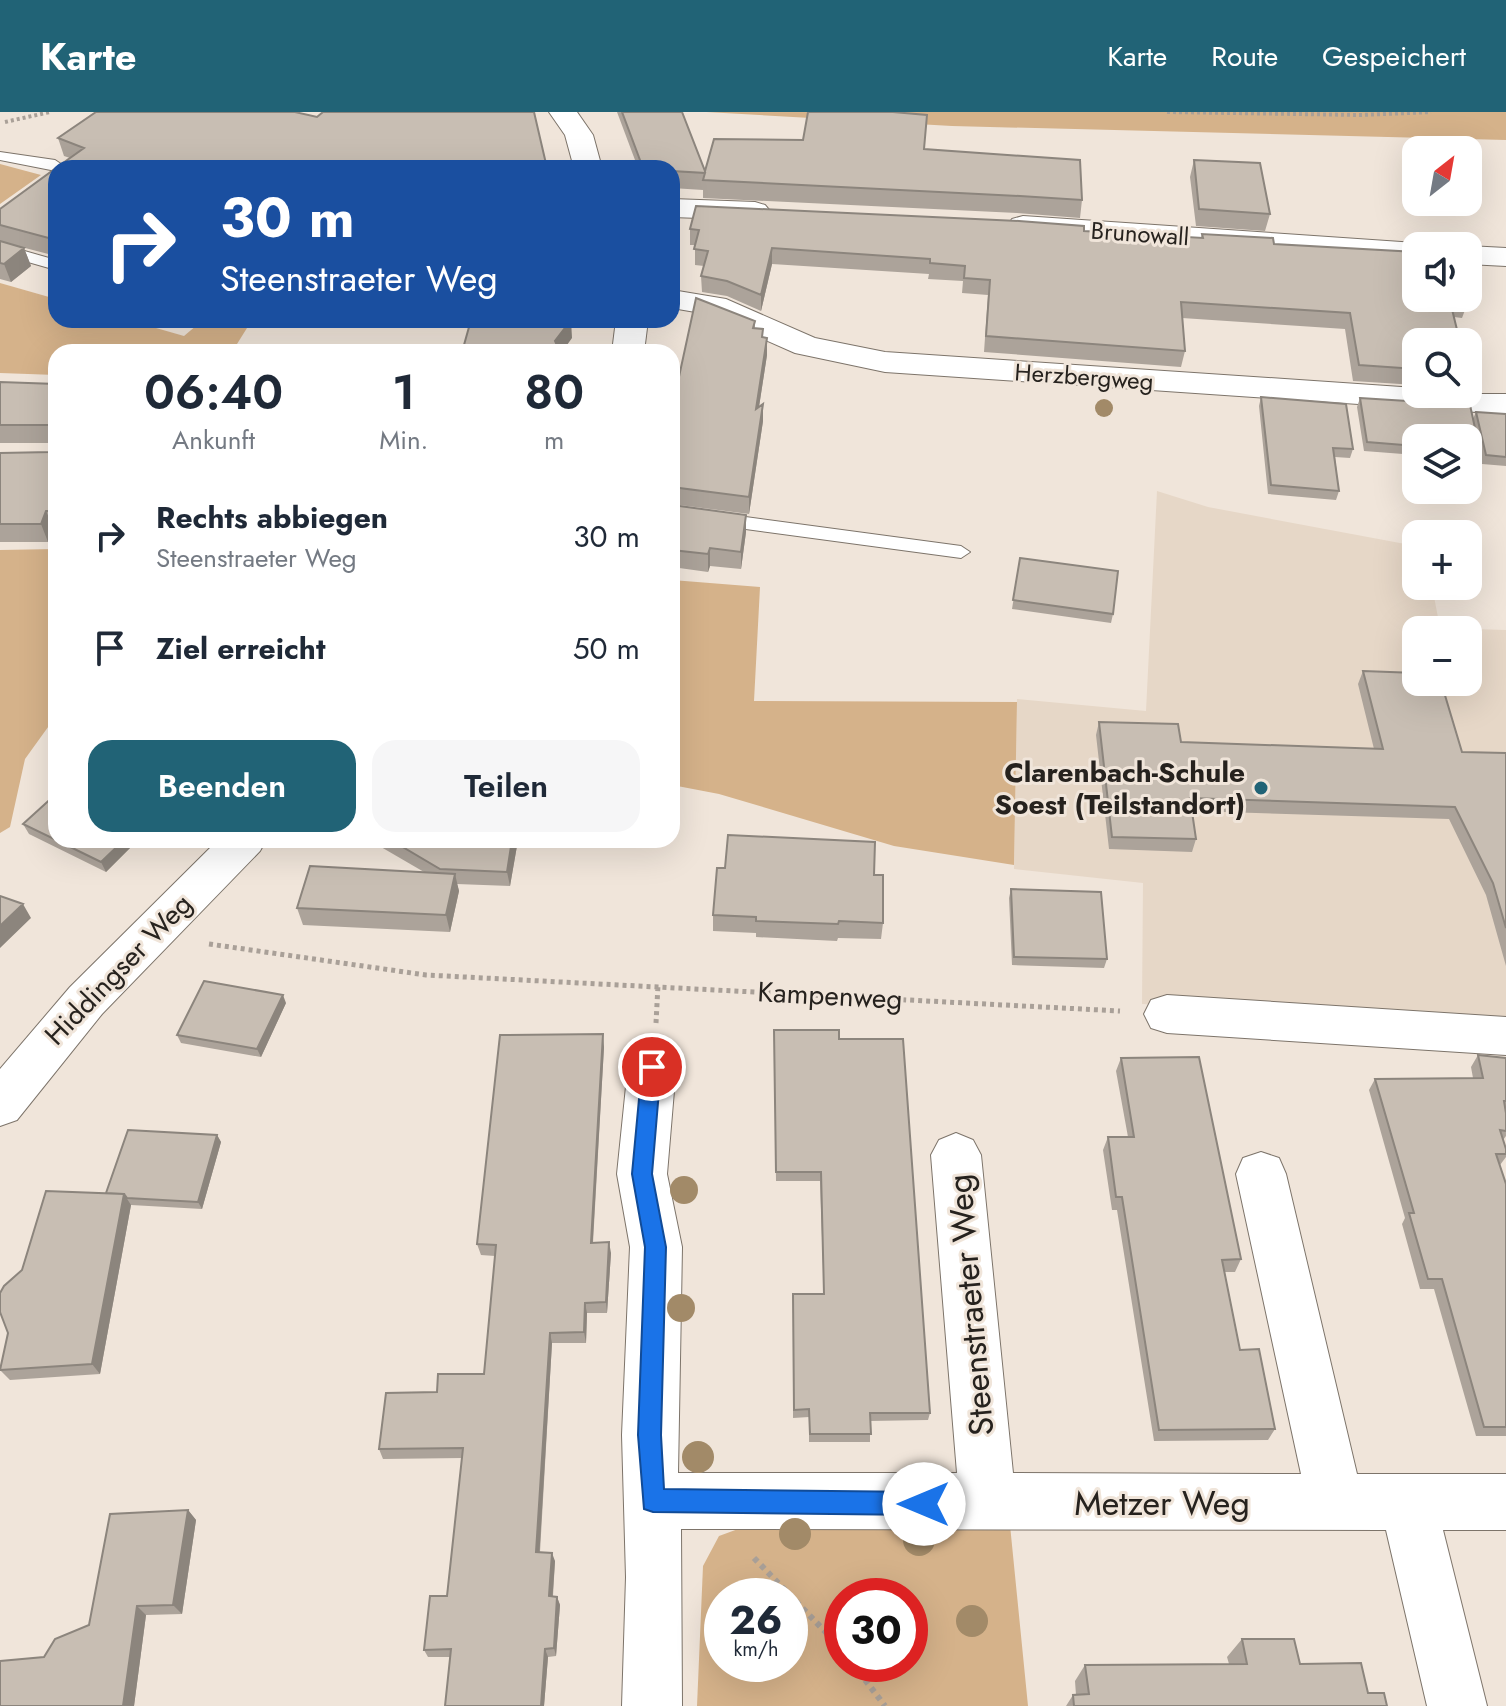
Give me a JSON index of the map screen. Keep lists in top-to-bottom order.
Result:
{
  "streets": {
    "street": [
      "Brunowall",
      "Herzbergweg",
      "Hiddingser Weg",
      "Steenstraeter Weg",
      "Metzer Weg"
    ],
    "path": ["Kampenweg"]
  },
  "crossings": [
    ["Hiddingser Weg", "Kampenweg"],
    ["Steenstraeter Weg", "Metzer Weg"]
  ],
  "places": ["Clarenbach-Schule Soest (Teilstandort)"],
  "north": "top right",
  "page": {
    "header": "Karte",
    "nav": ["Karte", "Route", "Gespeichert"],
    "map_buttons": ["+", "−"],
    "turn": ["30 m", "Steenstraeter Weg"],
    "eta": [
      "06:40",
      "Ankunft",
      "1",
      "Min.",
      "80",
      "m"
    ],
    "list": [
      {
        "name": "Rechts abbiegen",
        "note": "Steenstraeter Weg",
        "value": "30 m"
      },
      {
        "name": "Ziel erreicht",
        "value": "50 m"
      }
    ],
    "buttons": ["Beenden", "Teilen"],
    "speed": "26 km/h",
    "limit": "30"
  }
}
